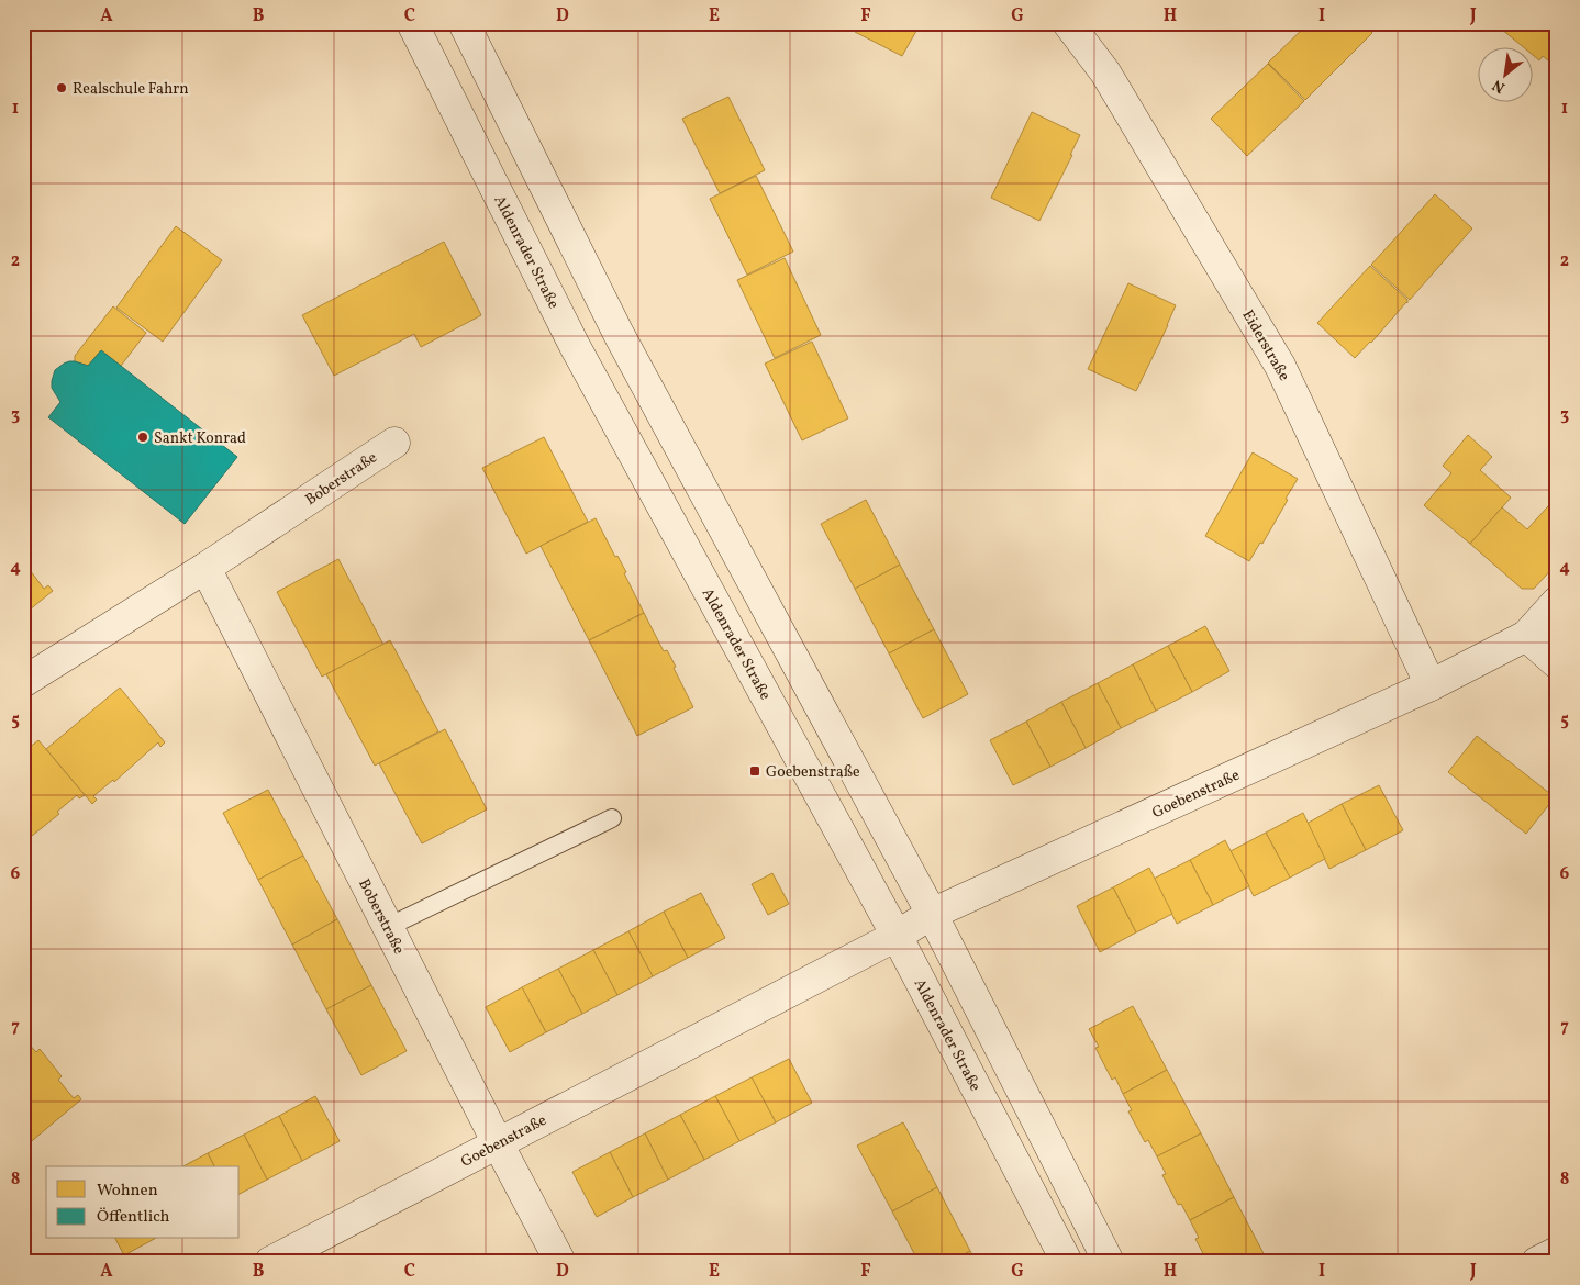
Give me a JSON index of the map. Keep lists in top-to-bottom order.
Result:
{
  "streets": {
    "street": [
      "Aldenrader Straße",
      "Eiderstraße",
      "Boberstraße",
      "Goebenstraße"
    ]
  },
  "crossings": [
    ["Aldenrader Straße", "Goebenstraße"],
    ["Eiderstraße", "Goebenstraße"],
    ["Boberstraße", "Goebenstraße"]
  ],
  "places": {
    "other": ["Realschule Fahrn", "Sankt Konrad"],
    "transit": ["Goebenstraße"]
  },
  "legend": ["Wohnen", "Öffentlich"],
  "north": "bottom left",
  "grid": {
    "columns": [
      "A",
      "B",
      "C",
      "D",
      "E",
      "F",
      "G",
      "H",
      "I",
      "J"
    ],
    "rows": [
      "1",
      "2",
      "3",
      "4",
      "5",
      "6",
      "7",
      "8"
    ]
  }
}
